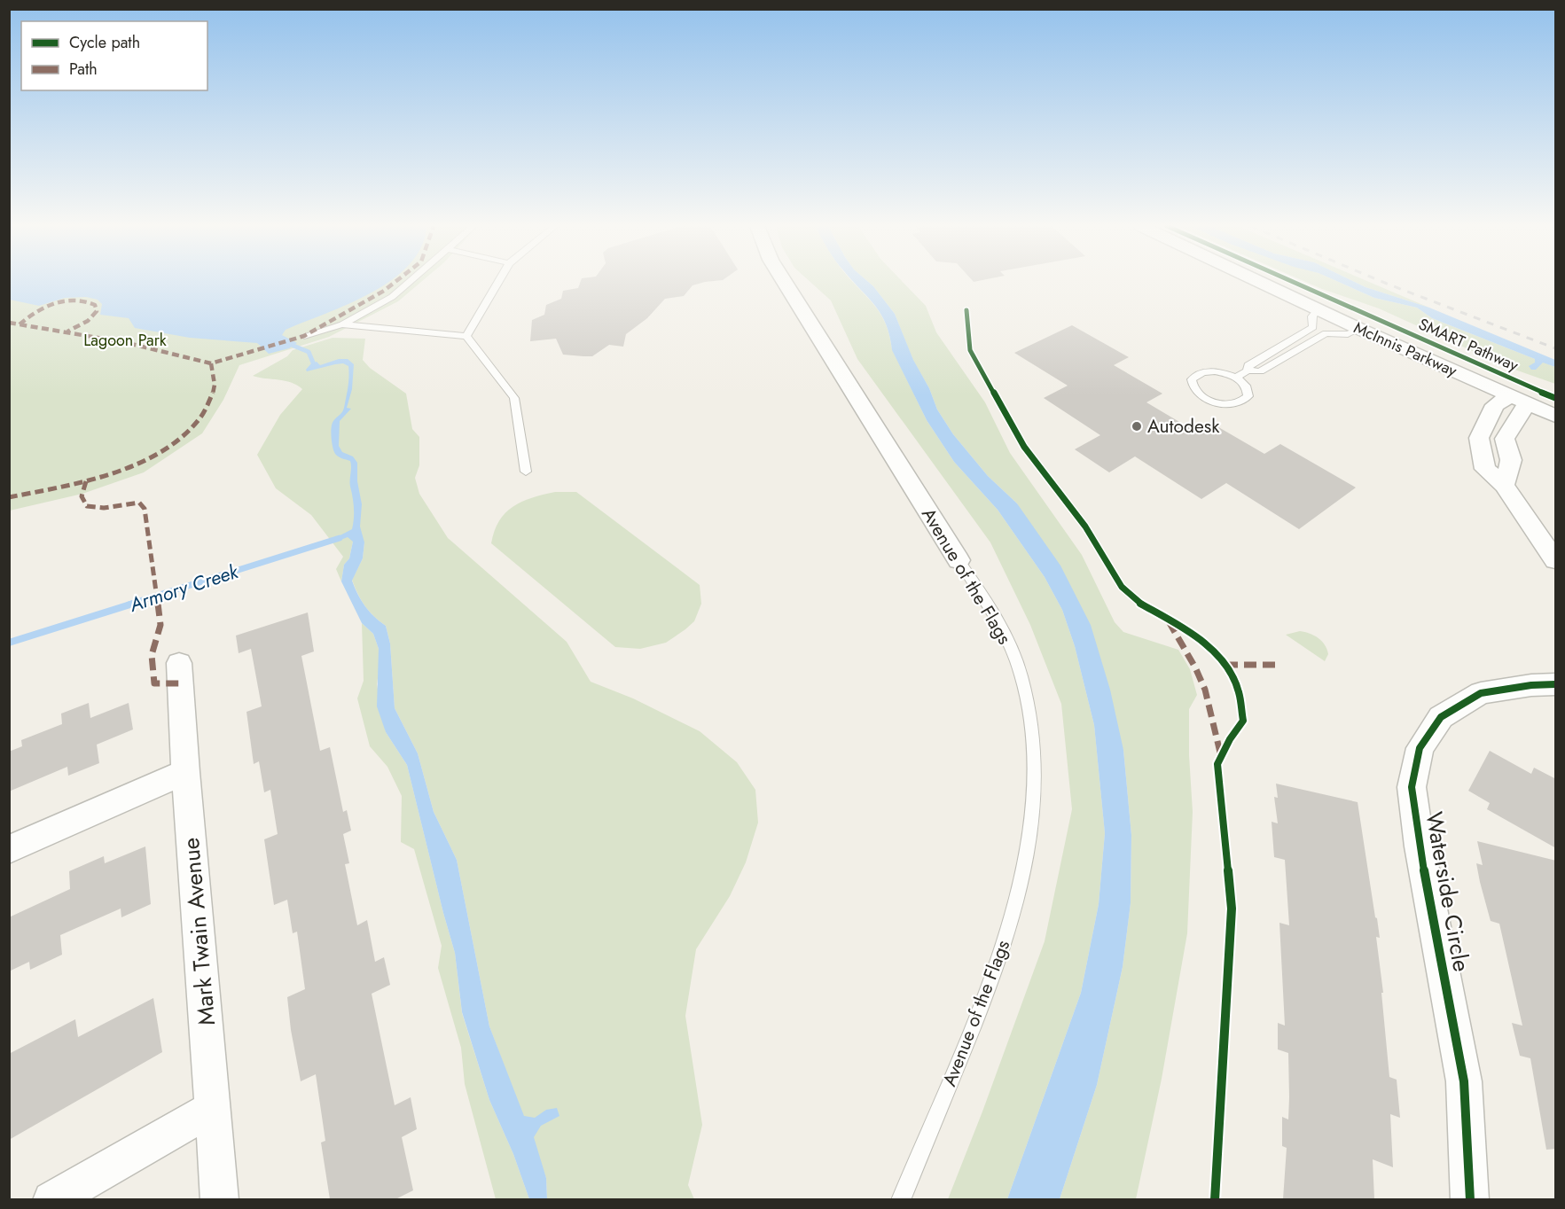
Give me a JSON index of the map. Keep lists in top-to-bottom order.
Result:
{
  "streets": {
    "street": [
      "McInnis Parkway",
      "Avenue of the Flags",
      "Waterside Circle",
      "Mark Twain Avenue"
    ],
    "cycle path": ["SMART Pathway"]
  },
  "water": ["Armory Creek"],
  "parks": ["Lagoon Park"],
  "places": ["Autodesk"],
  "legend": ["Cycle path", "Path"]
}
